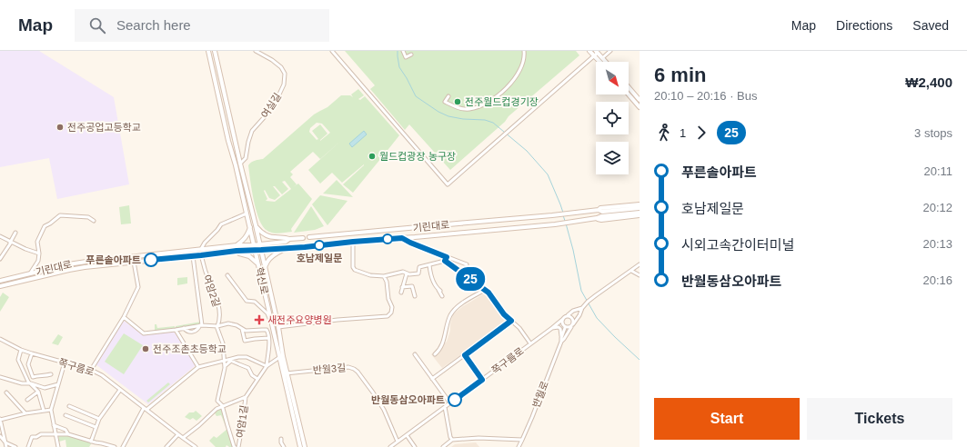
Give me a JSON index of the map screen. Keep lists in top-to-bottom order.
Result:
{
  "streets": {
    "street": [
      "여실길",
      "기린대로",
      "혁신로",
      "여암2길",
      "쪽구름로",
      "반월3길",
      "반월로",
      "여암1길"
    ]
  },
  "crossings": [
    ["여실길", "혁신로"],
    ["기린대로", "혁신로"],
    ["기린대로", "여암2길"],
    ["혁신로", "반월3길"],
    ["혁신로", "여암1길"],
    ["쪽구름로", "반월3길"]
  ],
  "places": {
    "other": [
      "전주월드컵경기장",
      "전주공업고등학교",
      "월드컵광장 농구장",
      "호남제일문",
      "푸른솔아파트",
      "전주조촌초등학교",
      "반월동삼오아파트"
    ],
    "health": ["새전주요양병원"]
  },
  "lines": ["bus line 25"],
  "north": "bottom right",
  "page": {
    "header": "Map",
    "search": "Search here",
    "nav": ["Map", "Directions", "Saved"],
    "on_map": "25",
    "heading": ["6 min", "20:10 – 20:16 · Bus", "₩2,400"],
    "legs": ["1", "25", "3 stops"],
    "list": [
      {
        "name": "푸른솔아파트",
        "value": "20:11"
      },
      {
        "name": "호남제일문",
        "value": "20:12"
      },
      {
        "name": "시외고속간이터미널",
        "value": "20:13"
      },
      {
        "name": "반월동삼오아파트",
        "value": "20:16"
      }
    ],
    "buttons": ["Start", "Tickets"]
  }
}
